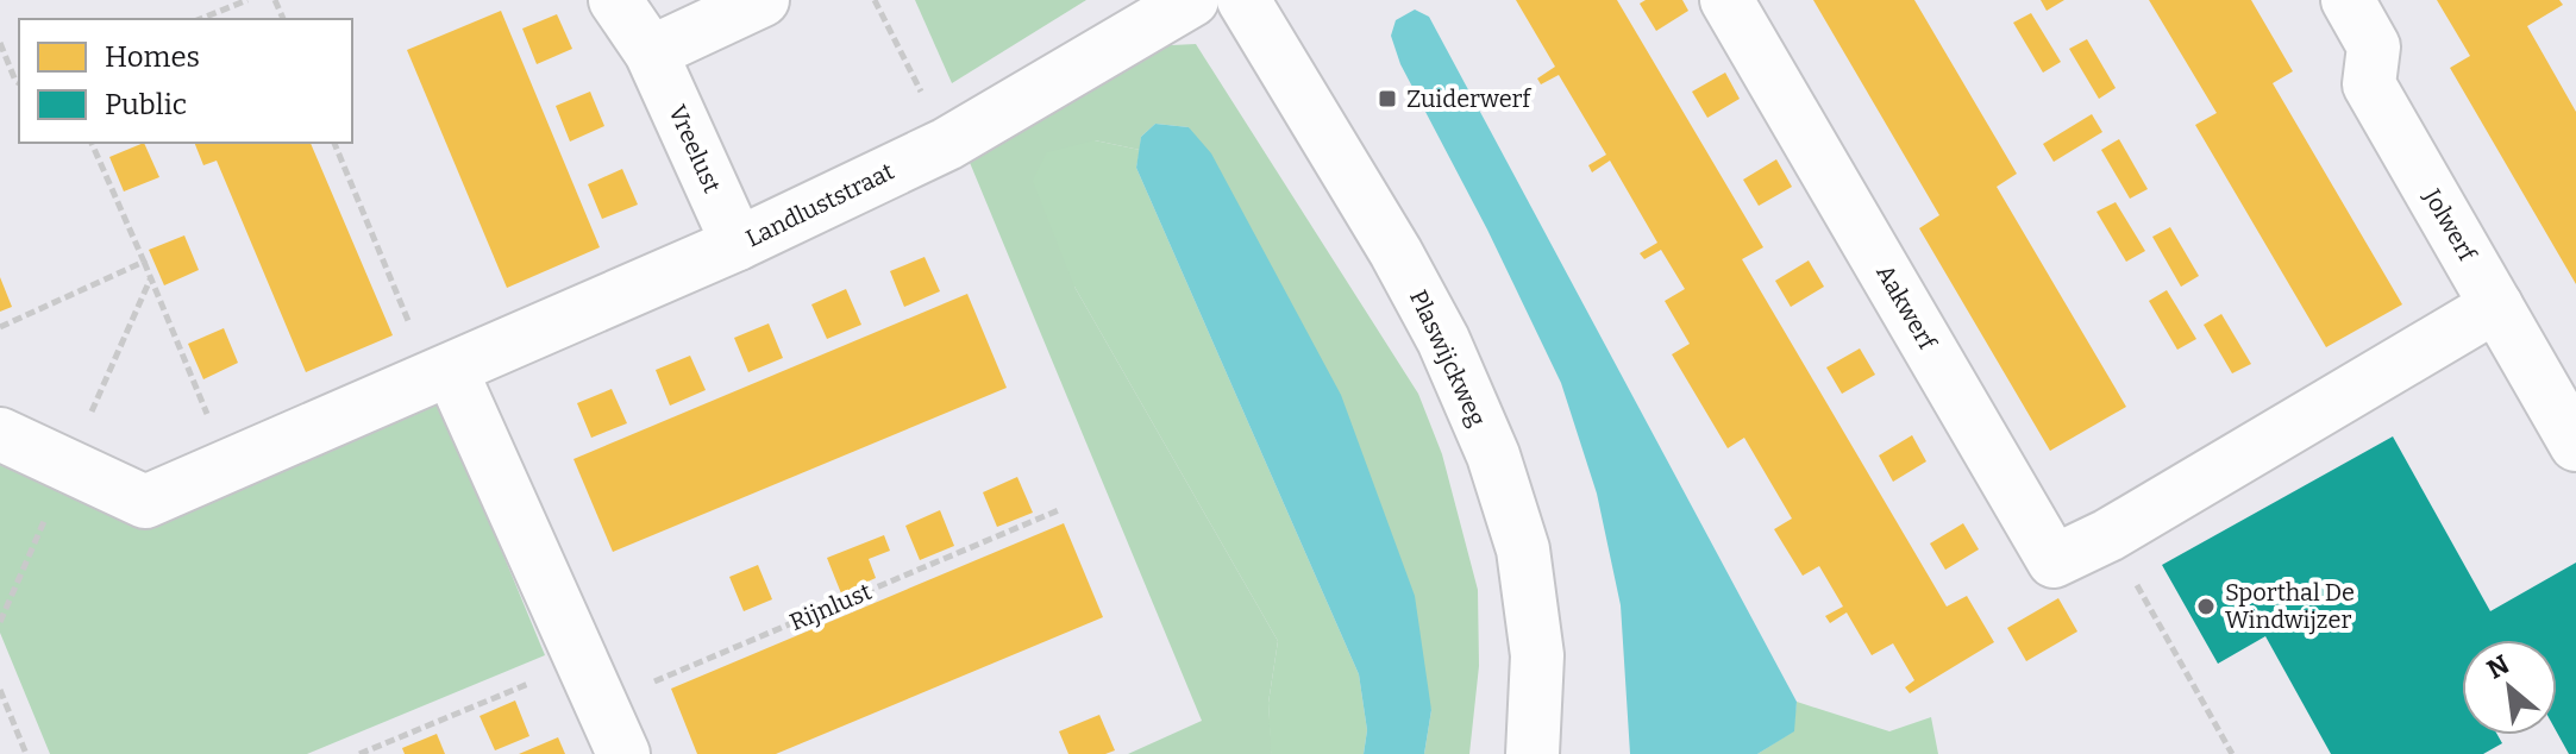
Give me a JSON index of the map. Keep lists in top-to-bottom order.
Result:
{
  "streets": {
    "street": [
      "Vreelust",
      "Landluststraat",
      "Jolwerf",
      "Aakwerf",
      "Plaswijckweg"
    ],
    "path": ["Rijnlust"]
  },
  "crossings": [
    ["Vreelust", "Landluststraat"],
    ["Jolwerf", "Aakwerf"]
  ],
  "places": {
    "transit": ["Zuiderwerf"],
    "other": ["Sporthal De Windwijzer"]
  },
  "legend": ["Homes", "Public"],
  "north": "top left"
}
